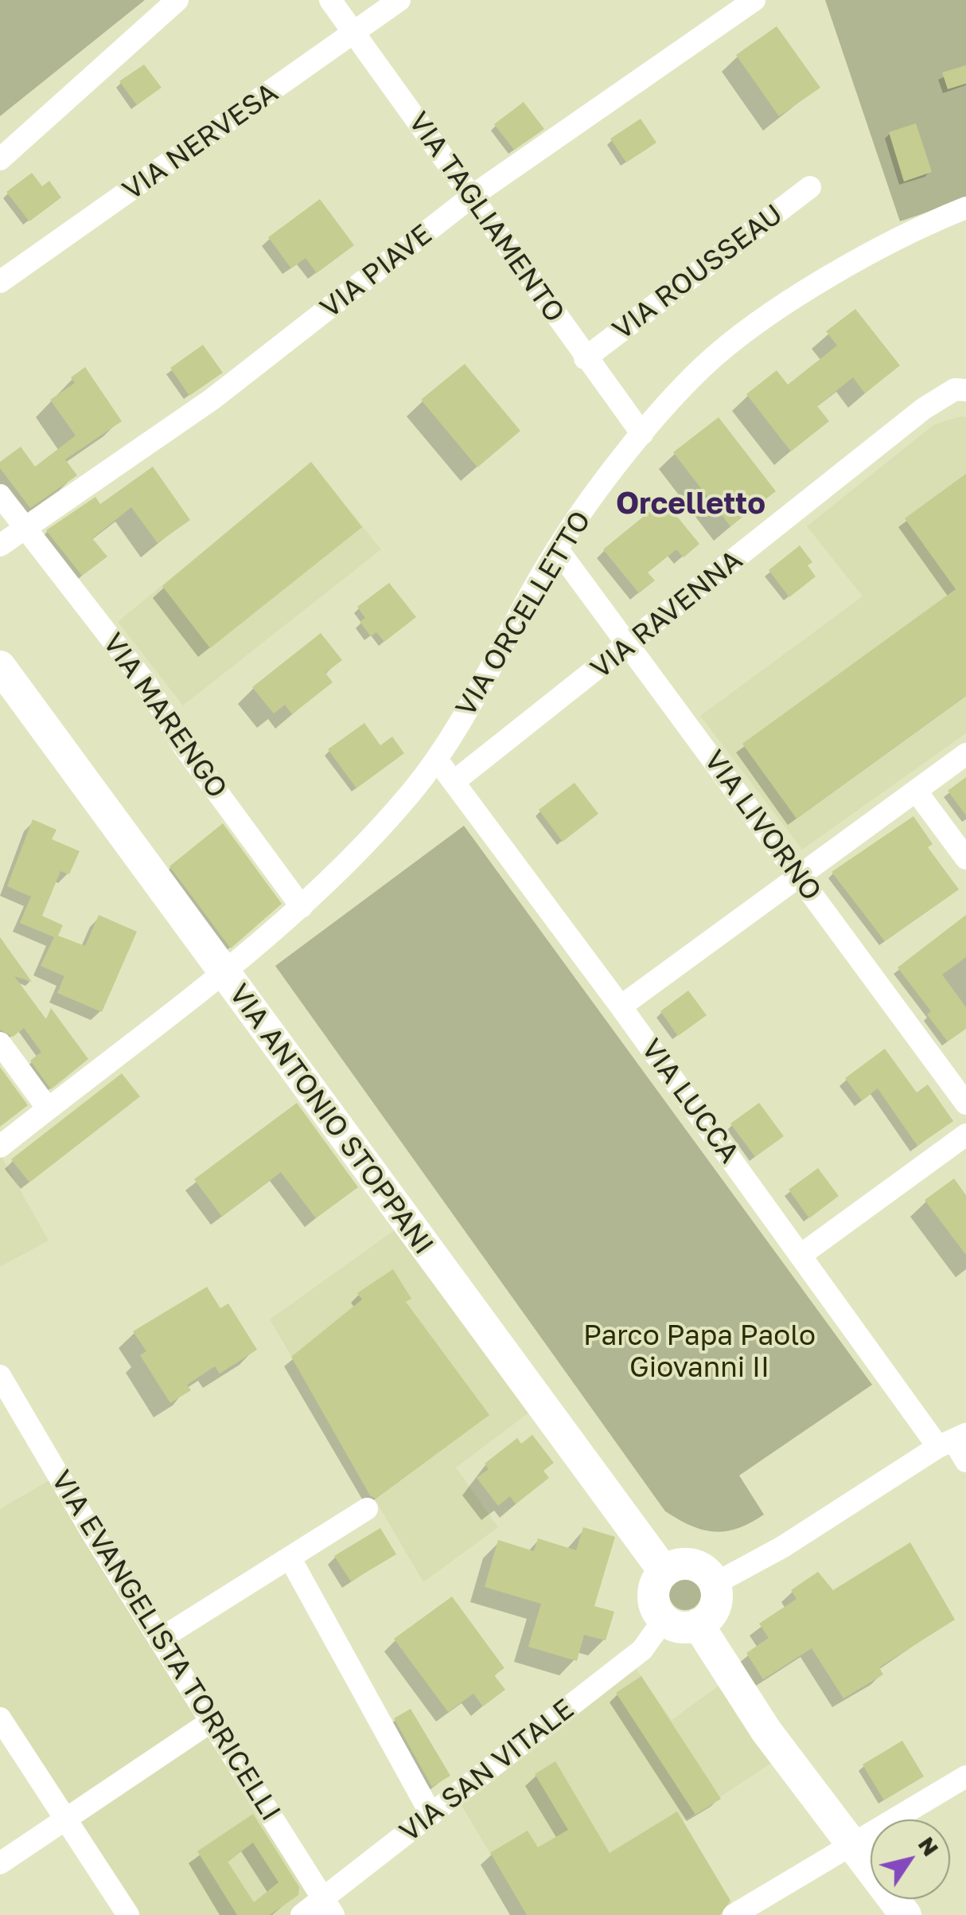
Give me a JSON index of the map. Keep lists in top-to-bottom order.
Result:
{
  "streets": {
    "street": [
      "VIA NERVESA",
      "VIA TAGLIAMENTO",
      "VIA PIAVE",
      "VIA ROUSSEAU",
      "VIA ORCELLETTO",
      "VIA RAVENNA",
      "VIA MARENGO",
      "VIA LIVORNO",
      "VIA LUCCA",
      "VIA ANTONIO STOPPANI",
      "VIA EVANGELISTA TORRICELLI",
      "VIA SAN VITALE"
    ]
  },
  "crossings": [
    ["VIA NERVESA", "VIA TAGLIAMENTO"],
    ["VIA TAGLIAMENTO", "VIA PIAVE"],
    ["VIA TAGLIAMENTO", "VIA ROUSSEAU"],
    ["VIA TAGLIAMENTO", "VIA ORCELLETTO"],
    ["VIA PIAVE", "VIA MARENGO"],
    ["VIA ORCELLETTO", "VIA MARENGO"],
    ["VIA ORCELLETTO", "VIA LIVORNO"],
    ["VIA ORCELLETTO", "VIA LUCCA"],
    ["VIA ORCELLETTO", "VIA ANTONIO STOPPANI"],
    ["VIA RAVENNA", "VIA LIVORNO"],
    ["VIA RAVENNA", "VIA LUCCA"],
    ["VIA ANTONIO STOPPANI", "VIA SAN VITALE"],
    ["VIA EVANGELISTA TORRICELLI", "VIA SAN VITALE"]
  ],
  "districts": ["Orcelletto"],
  "parks": ["Parco Papa Paolo Giovanni II"],
  "north": "top right"
}
